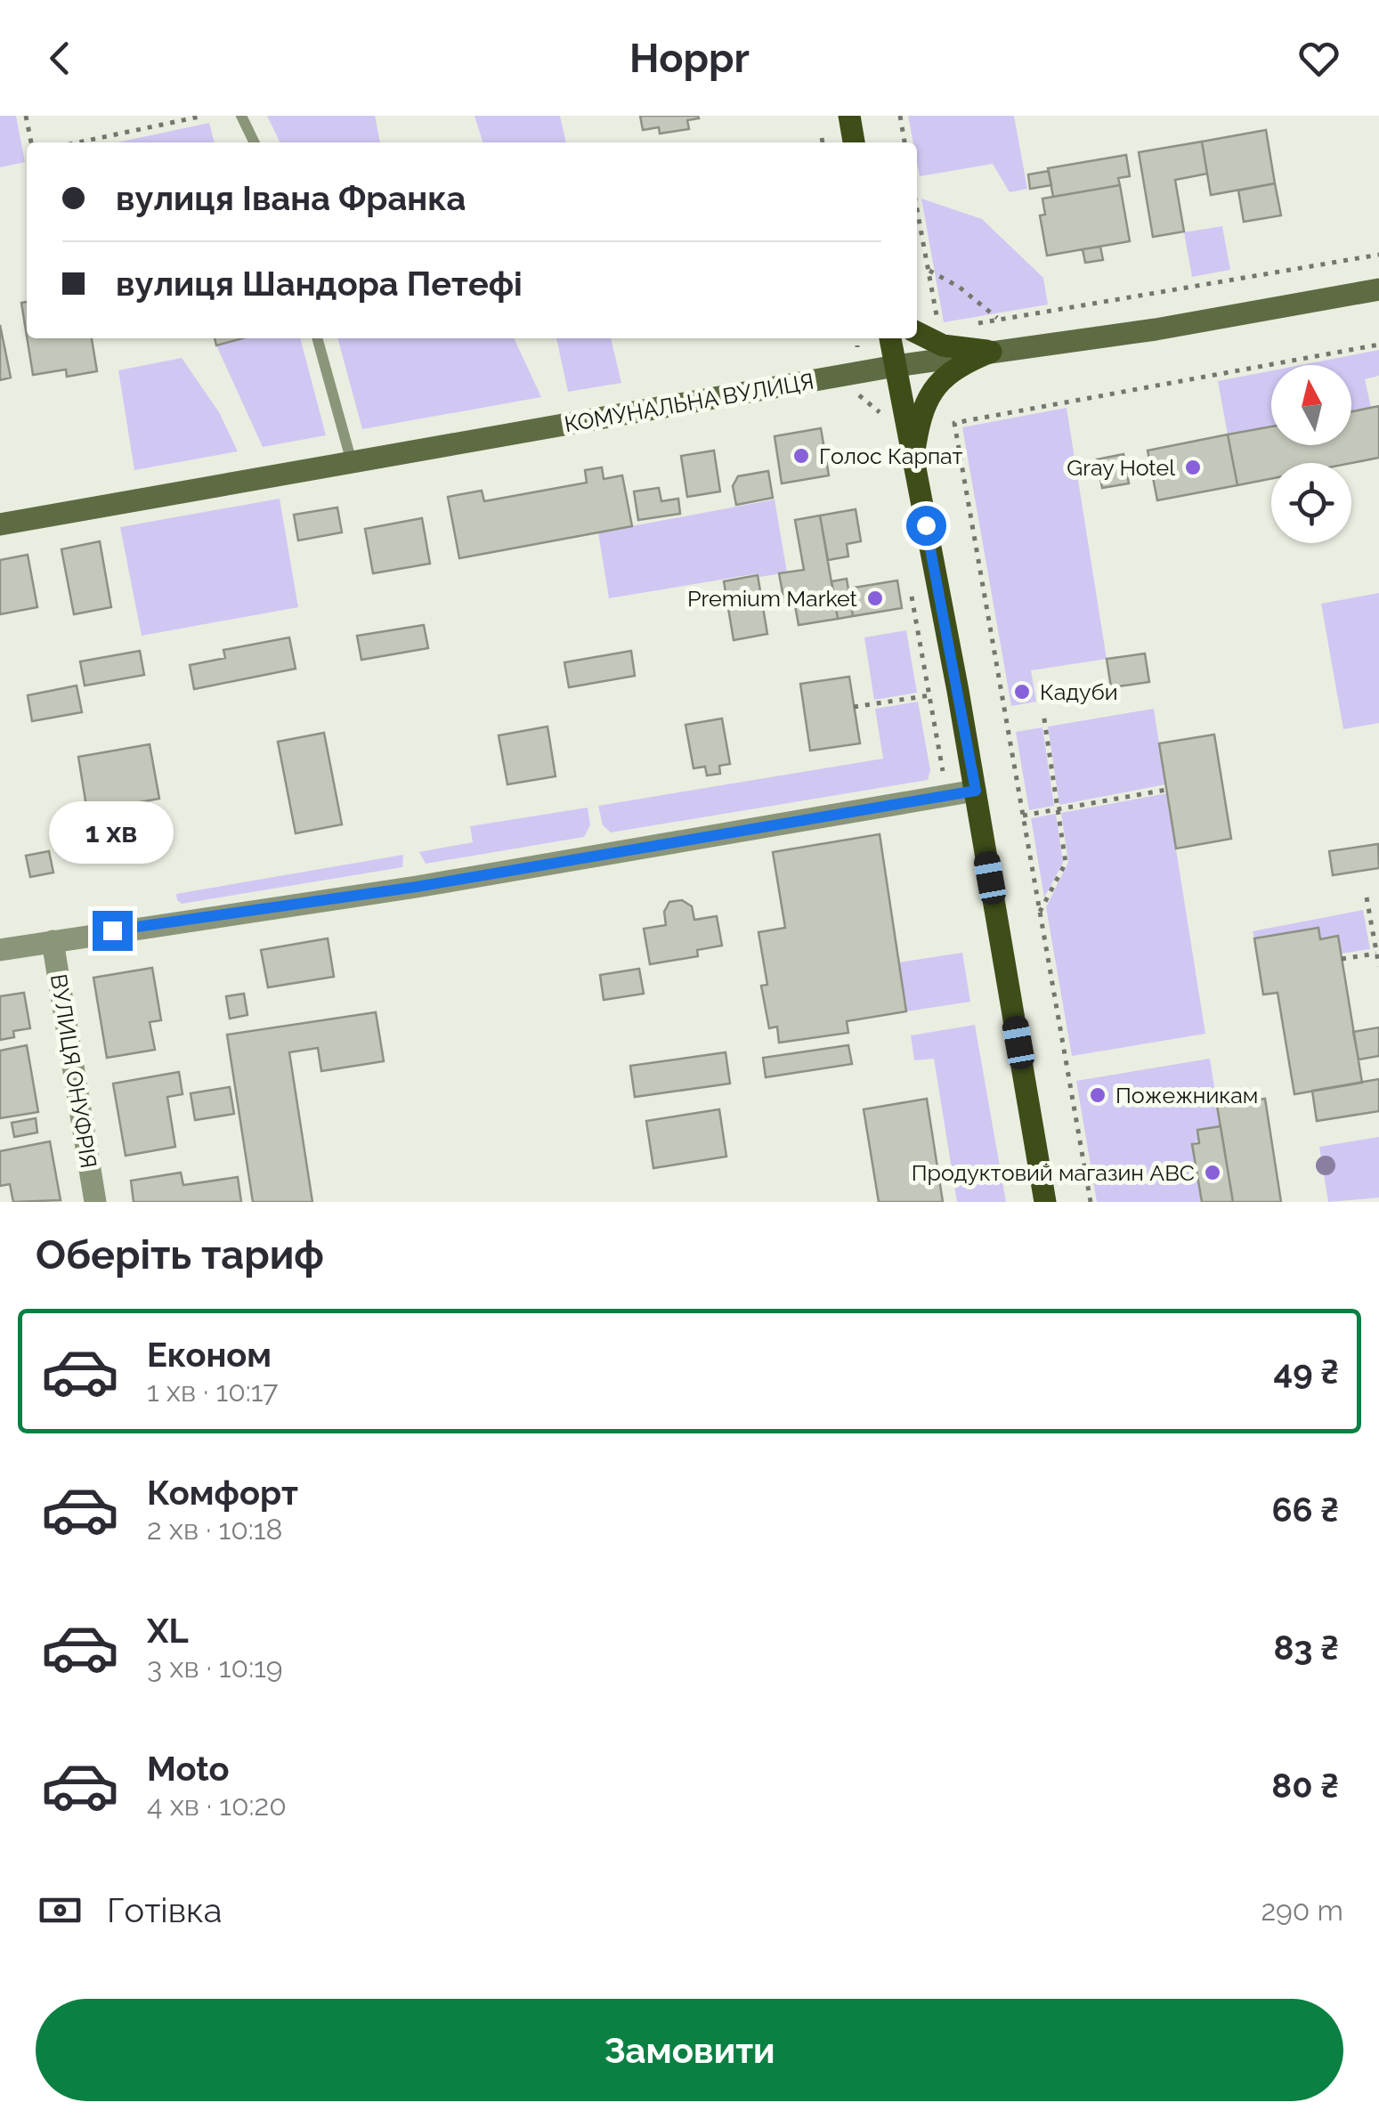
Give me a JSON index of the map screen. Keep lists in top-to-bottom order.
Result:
{
  "streets": {
    "main road": ["КОМУНАЛЬНА ВУЛИЦЯ"],
    "street": ["ВУЛИЦЯ ОНУФРІЯ"]
  },
  "places": [
    "Голос Карпат",
    "Gray Hotel",
    "Premium Market",
    "Кадуби",
    "Пожежникам",
    "Продуктовий магазин ABC"
  ],
  "north": "top",
  "page": {
    "header": "Hoppr",
    "banner": ["вулиця Івана Франка", "вулиця Шандора Петефі"],
    "bubble": "1 хв",
    "heading": "Оберіть тариф",
    "list": [
      {
        "name": "Економ",
        "note": "1 хв · 10:17",
        "value": "49 ₴"
      },
      {
        "name": "Комфорт",
        "note": "2 хв · 10:18",
        "value": "66 ₴"
      },
      {
        "name": "XL",
        "note": "3 хв · 10:19",
        "value": "83 ₴"
      },
      {
        "name": "Moto",
        "note": "4 хв · 10:20",
        "value": "80 ₴"
      }
    ],
    "pay": ["Готівка", "290 m"],
    "buttons": "Замовити"
  }
}
